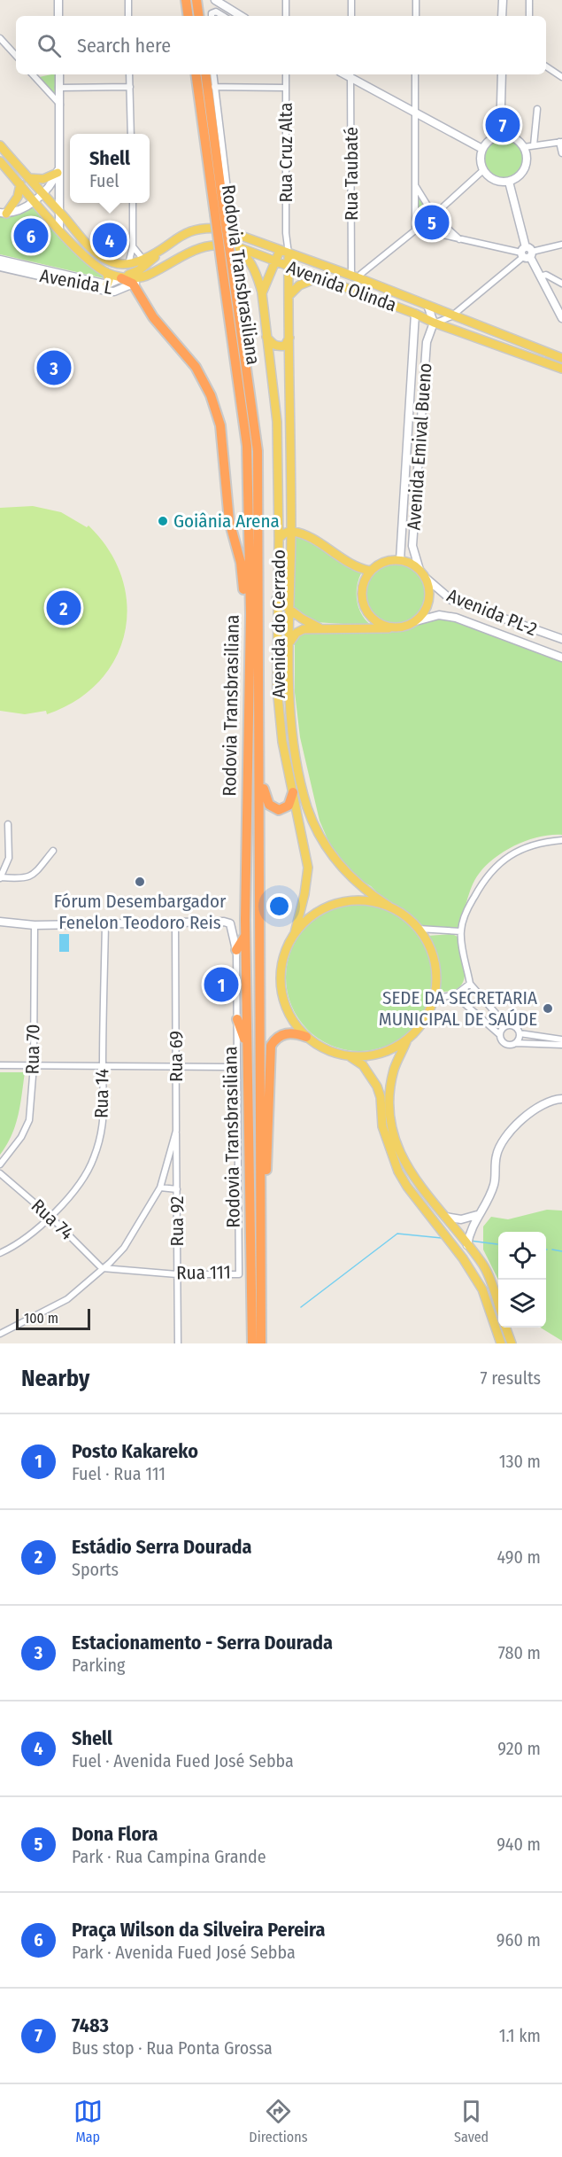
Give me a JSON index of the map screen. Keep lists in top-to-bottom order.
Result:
{
  "streets": {
    "highway": ["Rodovia Transbrasiliana"],
    "main road": ["Avenida Olinda", "Avenida do Cerrado"],
    "street": [
      "Rua Cruz Alta",
      "Rua Taubaté",
      "Avenida L",
      "Avenida Emival Bueno",
      "Avenida PL-2",
      "Rua 70",
      "Rua 69",
      "Rua 14",
      "Rua 74",
      "Rua 92",
      "Rua 111"
    ]
  },
  "crossings": [
    ["Rua Cruz Alta", "Avenida Olinda"],
    ["Rua Cruz Alta", "Avenida do Cerrado"],
    ["Rua Taubaté", "Avenida Olinda"],
    ["Avenida L", "Avenida Olinda"],
    ["Avenida Olinda", "Avenida Emival Bueno"],
    ["Avenida Olinda", "Avenida do Cerrado"],
    ["Avenida Emival Bueno", "Avenida PL-2"],
    ["Rua 69", "Rua 74"],
    ["Rua 69", "Rua 92"],
    ["Rua 69", "Rua 111"],
    ["Rua 14", "Rua 74"],
    ["Rua 74", "Rua 111"],
    ["Rua 92", "Rua 111"]
  ],
  "places": ["Goiânia Arena", "Fórum Desembargador Fenelon Teodoro Reis", "SEDE DA SECRETARIA MUNICIPAL DE SAÚDE"],
  "scale_bar": "100 m",
  "page": {
    "search": "Search here",
    "pins": [
      "7",
      "5",
      "6",
      "4",
      "3",
      "2",
      "1"
    ],
    "popup": ["Shell", "Fuel"],
    "scale": "100 m",
    "heading": ["Nearby", "7 results"],
    "list": [
      {
        "mark": "1",
        "name": "Posto Kakareko",
        "note": "Fuel · Rua 111",
        "value": "130 m"
      },
      {
        "mark": "2",
        "name": "Estádio Serra Dourada",
        "note": "Sports",
        "value": "490 m"
      },
      {
        "mark": "3",
        "name": "Estacionamento - Serra Dourada",
        "note": "Parking",
        "value": "780 m"
      },
      {
        "mark": "4",
        "name": "Shell",
        "note": "Fuel · Avenida Fued José Sebba",
        "value": "920 m"
      },
      {
        "mark": "5",
        "name": "Dona Flora",
        "note": "Park · Rua Campina Grande",
        "value": "940 m"
      },
      {
        "mark": "6",
        "name": "Praça Wilson da Silveira Pereira",
        "note": "Park · Avenida Fued José Sebba",
        "value": "960 m"
      },
      {
        "mark": "7",
        "name": "7483",
        "note": "Bus stop · Rua Ponta Grossa",
        "value": "1.1 km"
      }
    ],
    "nav": ["Map", "Directions", "Saved"]
  }
}
